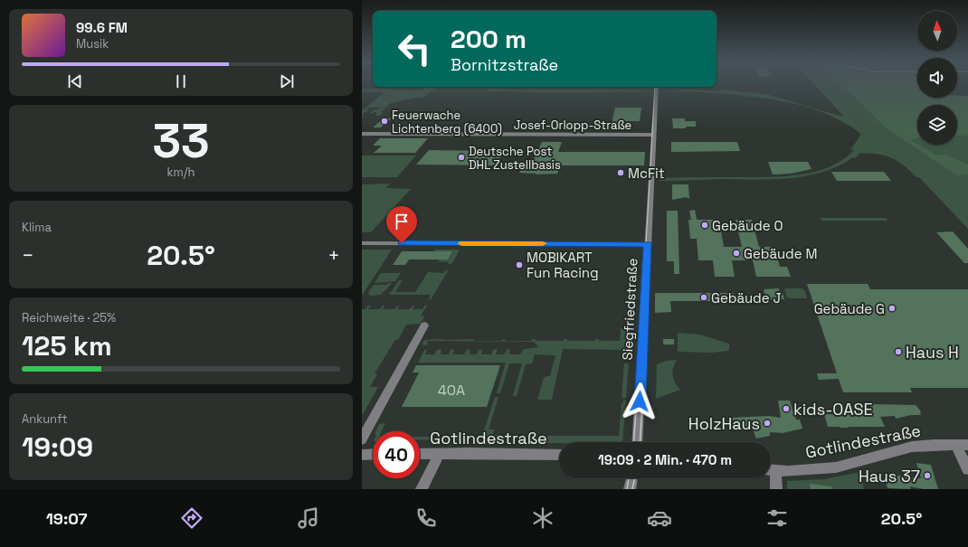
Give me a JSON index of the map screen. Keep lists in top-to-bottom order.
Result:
{
  "streets": {
    "street": ["Josef-Orlopp-Straße", "Siegfriedstraße", "Gotlindestraße"]
  },
  "crossings": [
    ["Josef-Orlopp-Straße", "Siegfriedstraße"]
  ],
  "places": [
    "Feuerwache Lichtenberg (6400)",
    "Deutsche Post DHL Zustellbasis",
    "McFit",
    "Gebäude O",
    "Gebäude M",
    "MOBIKART Fun Racing",
    "Gebäude J",
    "Gebäude G",
    "Haus H",
    "kids-OASE",
    "HolzHaus",
    "Haus 37"
  ],
  "house_numbers": ["40A"],
  "north": "top",
  "page": {
    "turn": ["200 m", "Bornitzstraße"],
    "song": ["99.6 FM", "Musik"],
    "tile": [
      ["33", "km/h"],
      "Klima",
      ["Reichweite · 25%", "125 km"],
      ["Ankunft", "19:09"]
    ],
    "heat": ["−", "20.5°", "+"],
    "limit": "40",
    "trip": "19:09 · 2 Min. · 470 m",
    "tabs": ["19:07", "20.5°"]
  }
}
